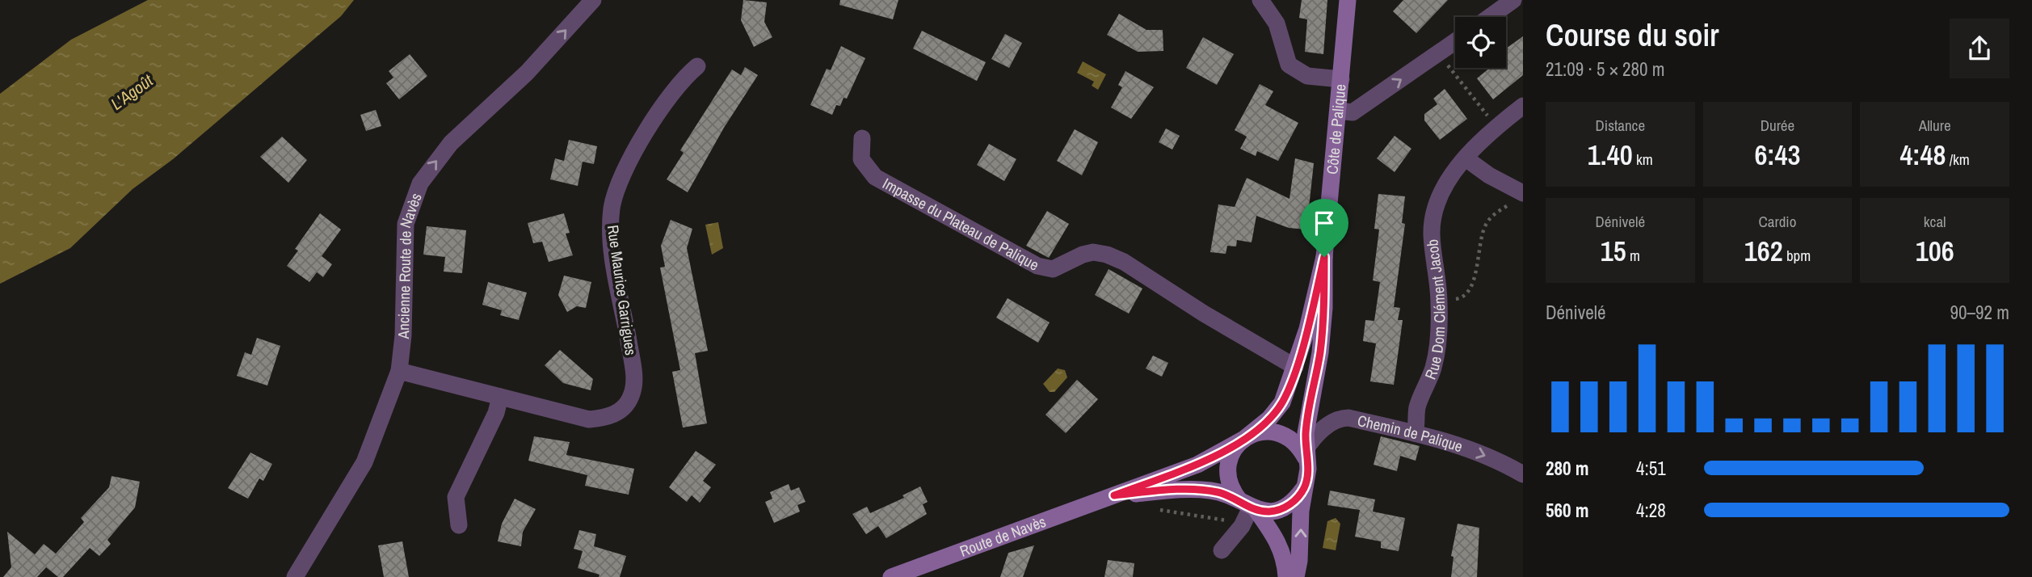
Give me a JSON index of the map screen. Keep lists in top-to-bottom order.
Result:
{
  "streets": {
    "main road": ["Côte de Palique", "Route de Navès"],
    "street": [
      "Impasse du Plateau de Palique",
      "Ancienne Route de Navès",
      "Rue Maurice Garrigues",
      "Rue Dom Clément Jacob",
      "Chemin de Palique"
    ]
  },
  "crossings": [
    ["Ancienne Route de Navès", "Rue Maurice Garrigues"],
    ["Rue Dom Clément Jacob", "Chemin de Palique"],
    ["Chemin de Palique", "Route de Navès"]
  ],
  "one_way": ["Ancienne Route de Navès", "Chemin de Palique"],
  "water": ["L'Agoût"],
  "page": {
    "heading": ["Course du soir", "21:09 · 5 × 280 m"],
    "stats": [
      ["Distance", "1.40 km"],
      ["Durée", "6:43"],
      ["Allure", "4:48 /km"],
      ["Dénivelé", "15 m"],
      ["Cardio", "162 bpm"],
      ["kcal", "106"]
    ],
    "chart": ["Dénivelé", "90–92 m"],
    "list": [
      {
        "name": "280 m",
        "note": "4:51"
      },
      {
        "name": "560 m",
        "note": "4:28"
      }
    ]
  }
}
